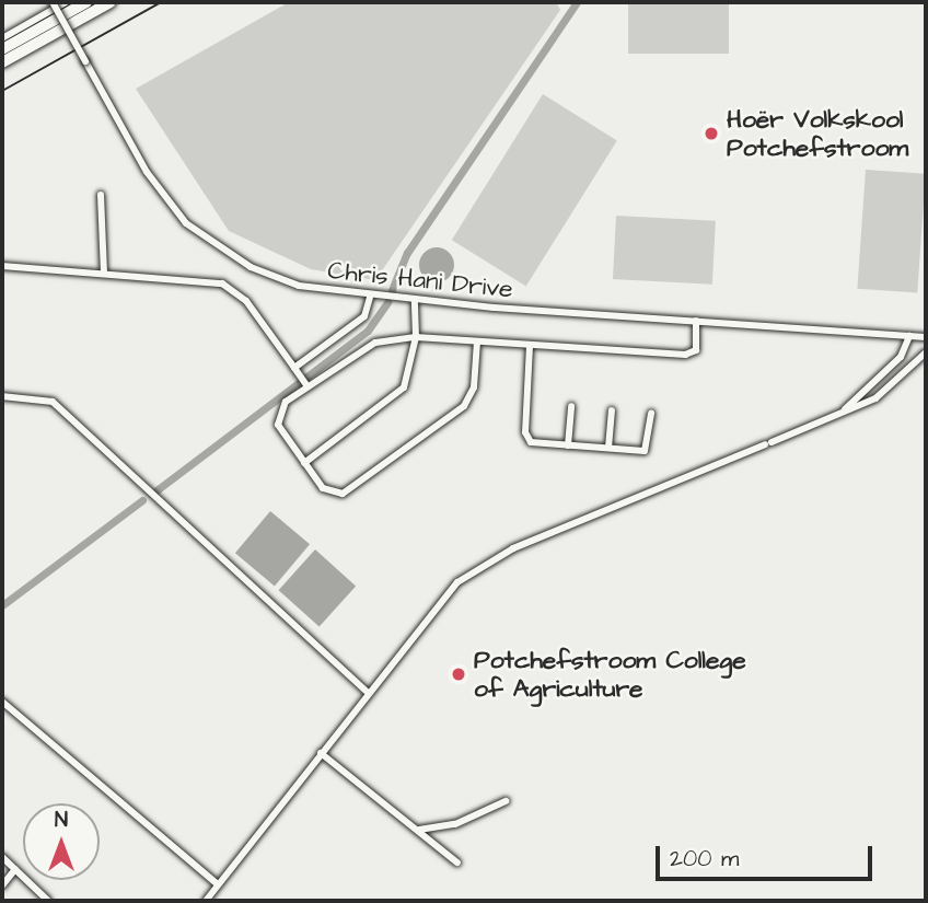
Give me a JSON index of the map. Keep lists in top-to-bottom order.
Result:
{
  "streets": {
    "street": ["Chris Hani Drive"]
  },
  "places": ["Hoër Volkskool Potchefstroom", "Potchefstroom College of Agriculture"],
  "scale_bar": "200 m",
  "north": "top"
}
